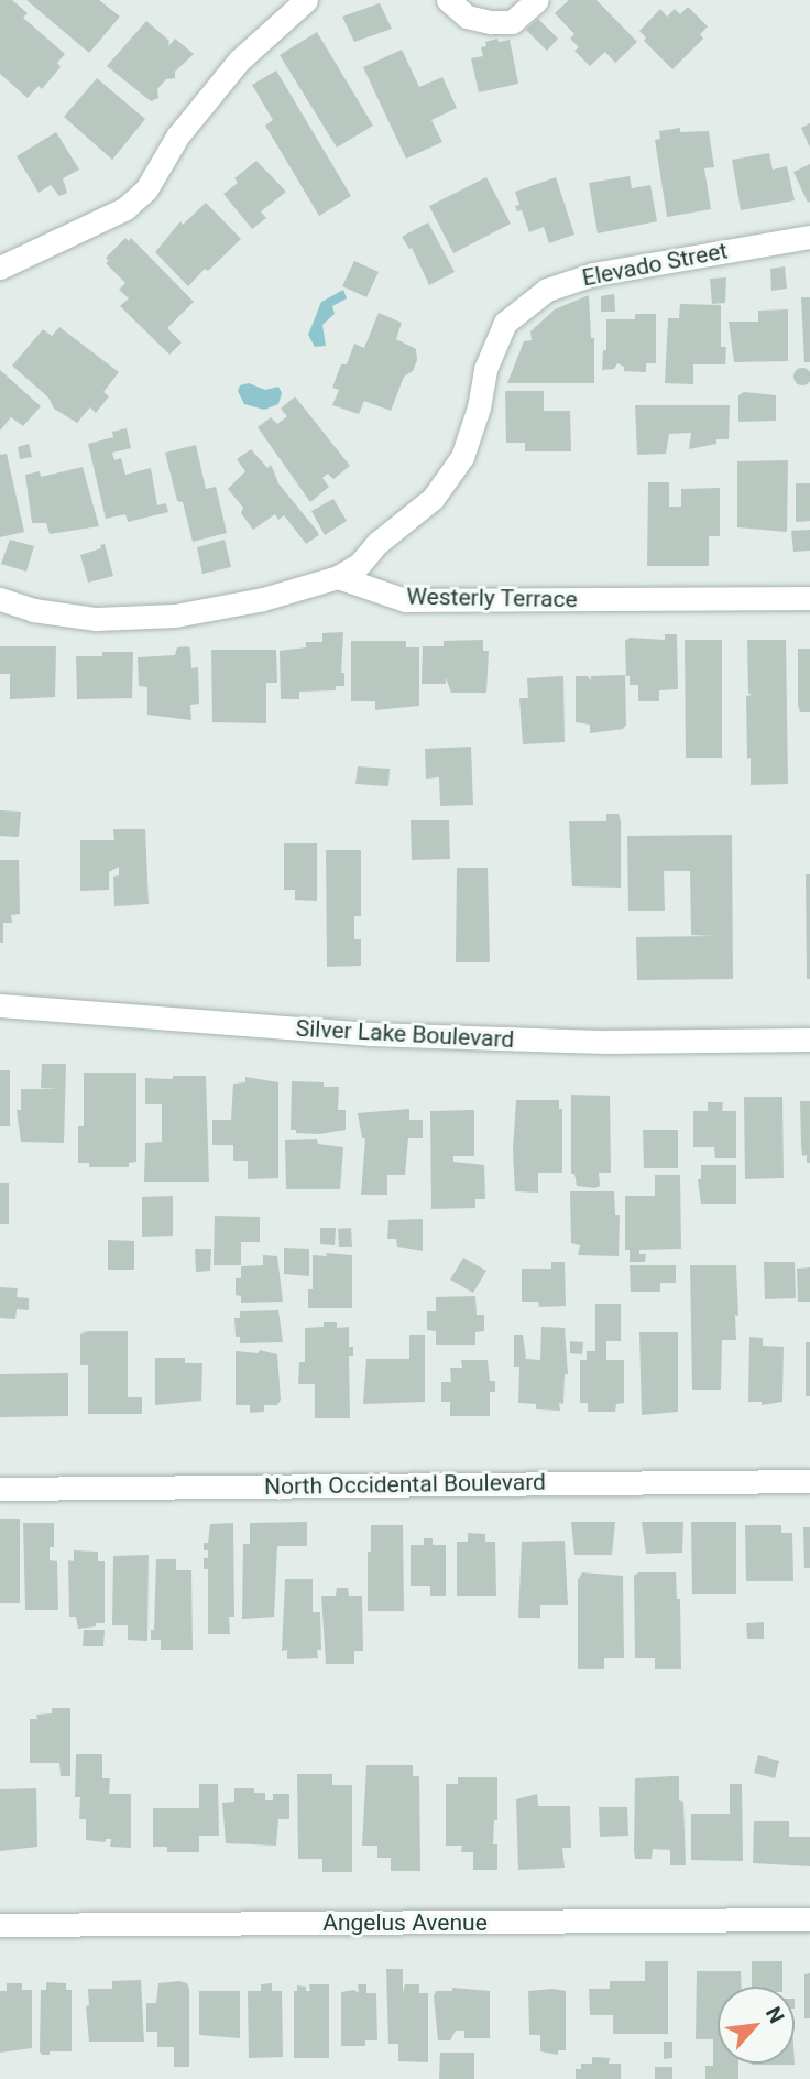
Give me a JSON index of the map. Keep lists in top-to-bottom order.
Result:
{
  "streets": {
    "street": [
      "Elevado Street",
      "Westerly Terrace",
      "Silver Lake Boulevard",
      "North Occidental Boulevard",
      "Angelus Avenue"
    ]
  },
  "crossings": [
    ["Elevado Street", "Westerly Terrace"]
  ],
  "north": "top right"
}
